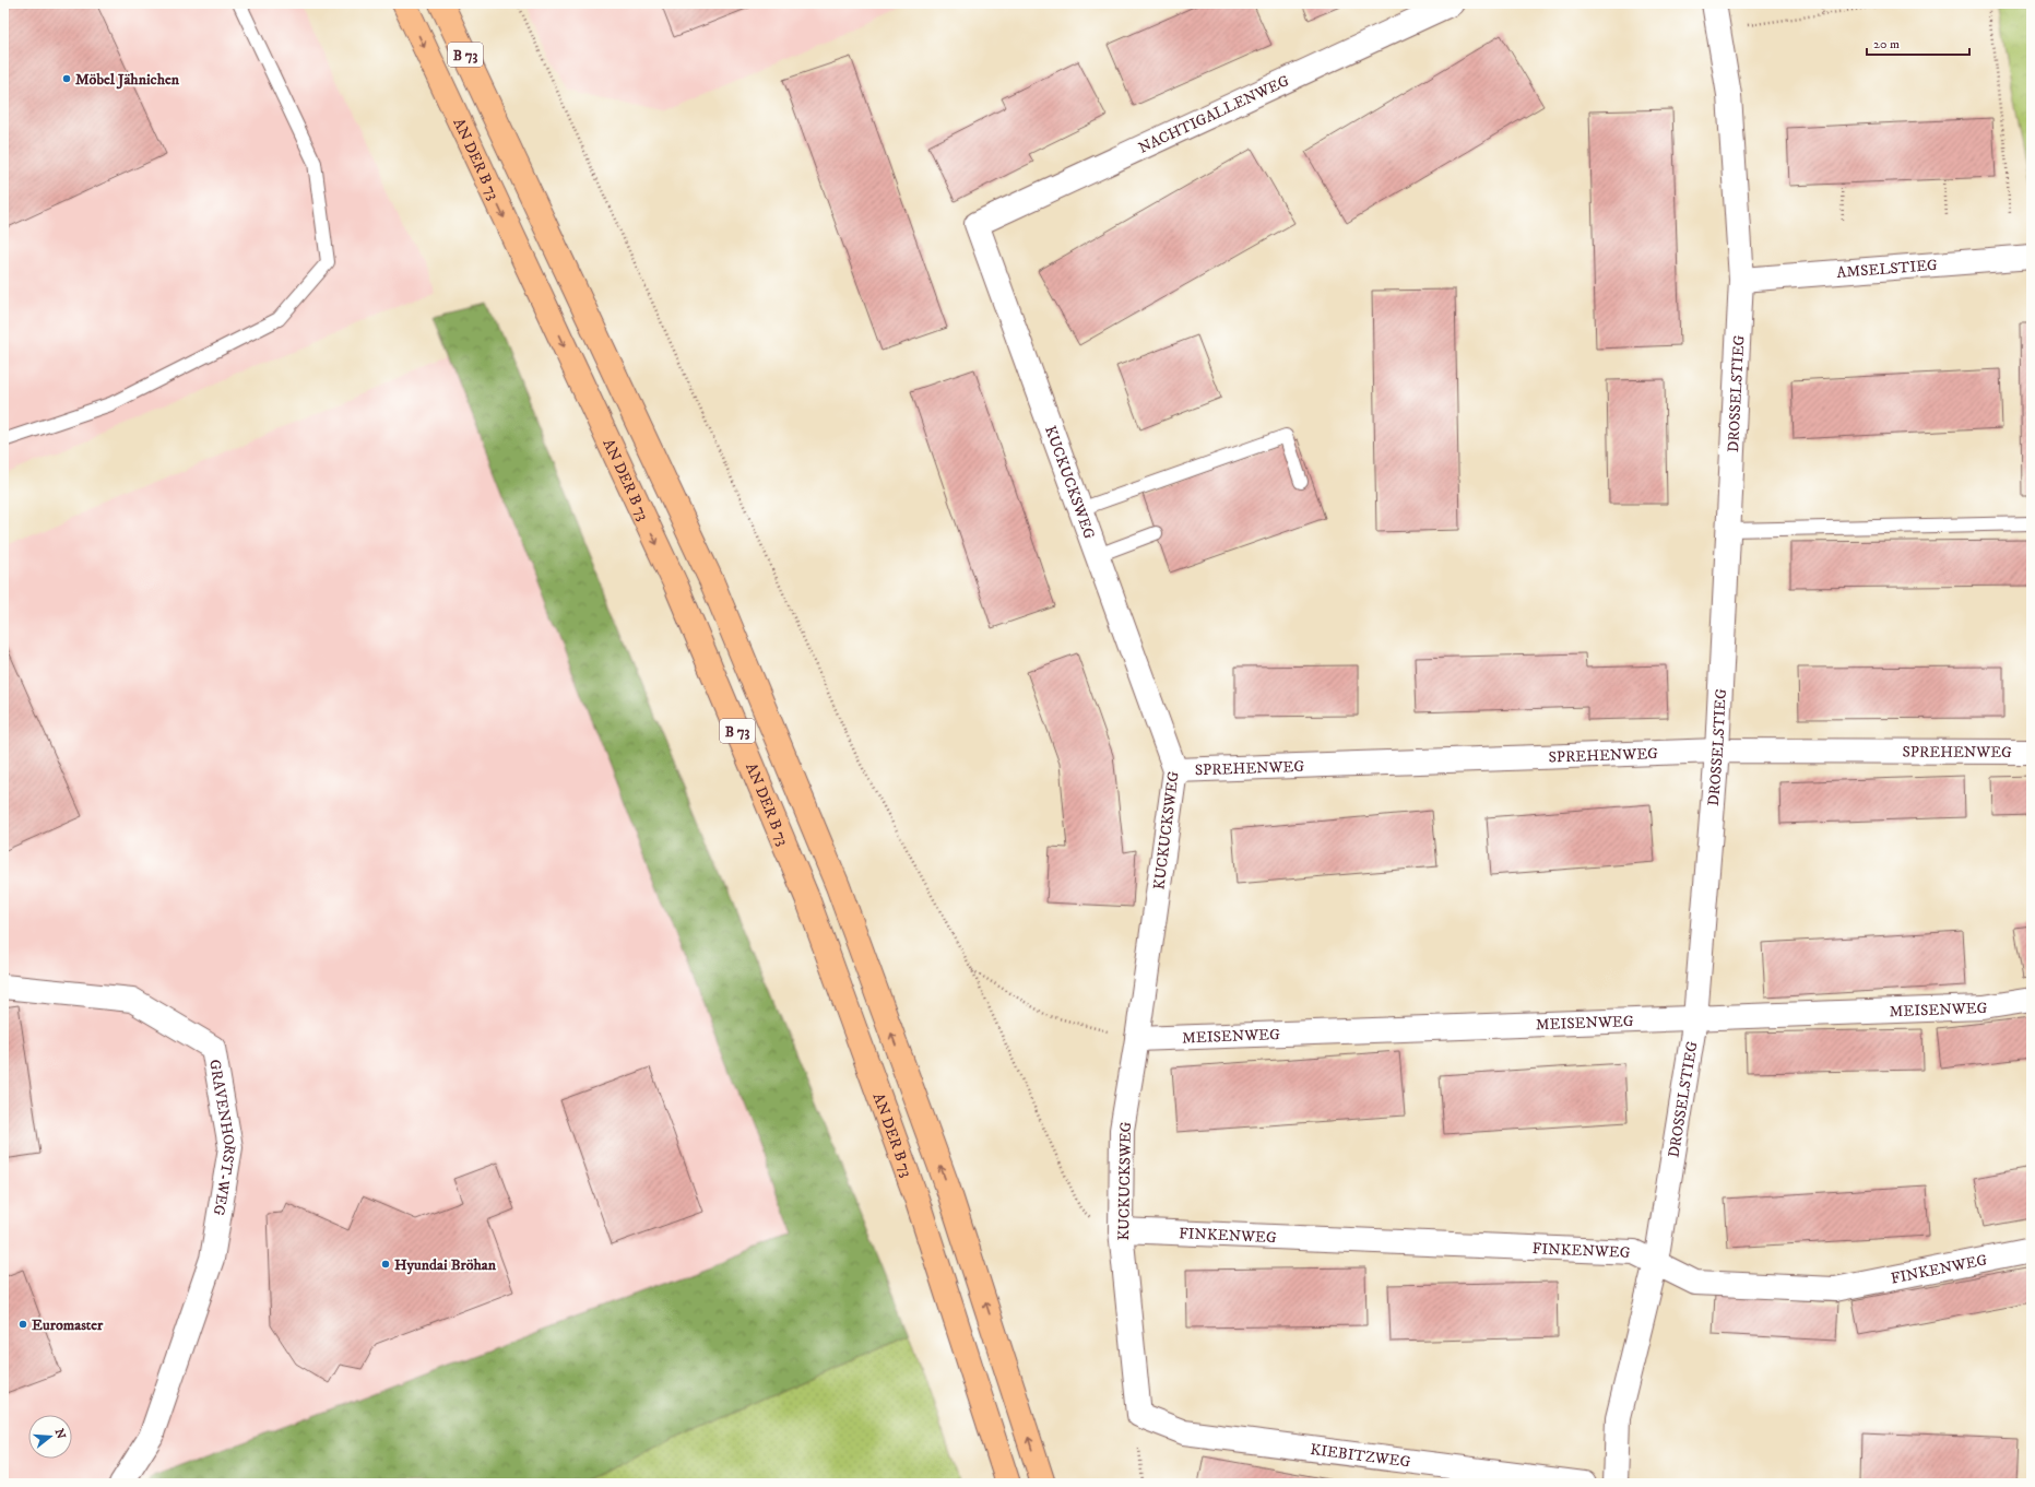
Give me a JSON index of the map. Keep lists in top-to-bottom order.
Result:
{
  "streets": {
    "main road": ["B 73", "AN DER B 73"],
    "street": [
      "NACHTIGALLENWEG",
      "AMSELSTIEG",
      "DROSSELSTIEG",
      "KUCKUCKSWEG",
      "SPREHENWEG",
      "MEISENWEG",
      "GRAVENHORST-WEG",
      "FINKENWEG",
      "KIEBITZWEG"
    ]
  },
  "crossings": [
    ["NACHTIGALLENWEG", "KUCKUCKSWEG"],
    ["AMSELSTIEG", "DROSSELSTIEG"],
    ["DROSSELSTIEG", "SPREHENWEG"],
    ["DROSSELSTIEG", "MEISENWEG"],
    ["DROSSELSTIEG", "FINKENWEG"],
    ["KUCKUCKSWEG", "SPREHENWEG"],
    ["KUCKUCKSWEG", "MEISENWEG"],
    ["KUCKUCKSWEG", "FINKENWEG"],
    ["KUCKUCKSWEG", "KIEBITZWEG"]
  ],
  "places": ["Möbel Jähnichen", "Hyundai Bröhan", "Euromaster"],
  "scale_bar": "20 m",
  "north": "right"
}
